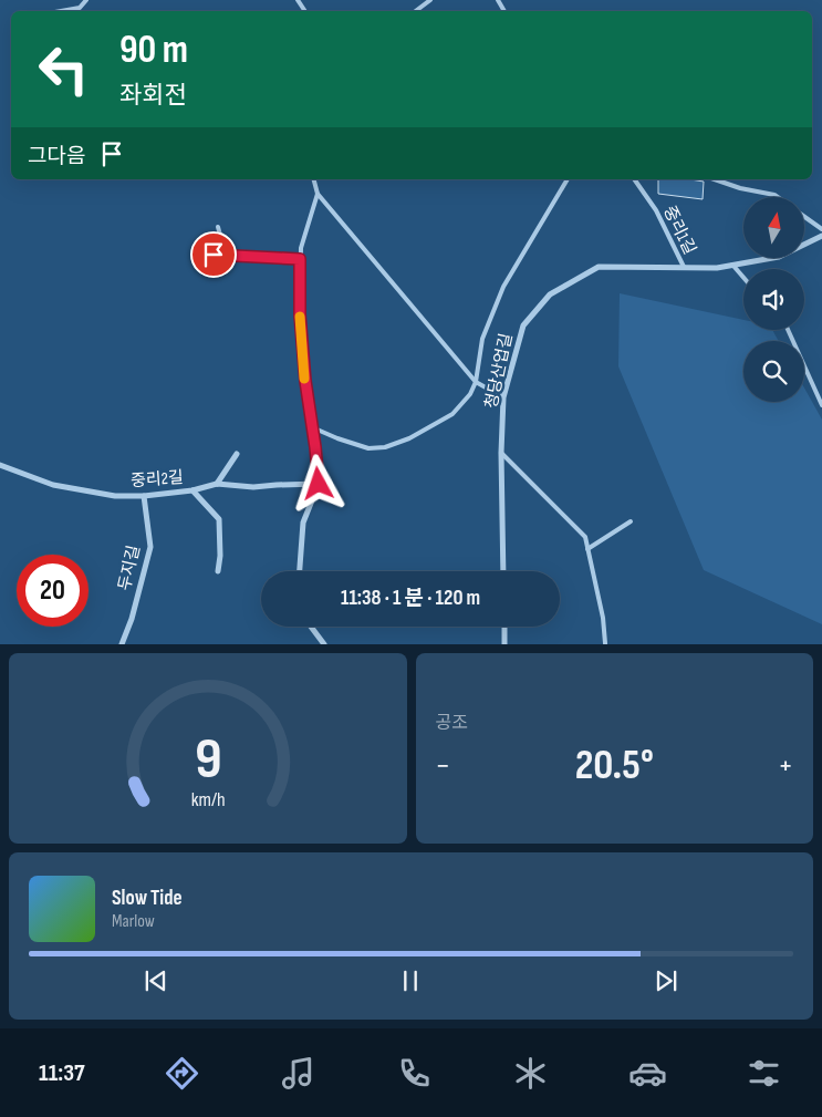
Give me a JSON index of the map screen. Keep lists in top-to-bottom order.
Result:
{
  "streets": {
    "street": ["청당산업길", "중리2길", "두지길"],
    "lane": ["중리1길"]
  },
  "crossings": [
    ["중리1길", "청당산업길"],
    ["중리2길", "두지길"]
  ],
  "north": "top",
  "page": {
    "turn": ["90 m", "좌회전"],
    "then": "그다음",
    "limit": "20",
    "trip": "11:38 · 1 분 · 120 m",
    "tile": "공조",
    "heat": ["−", "20.5°", "+"],
    "song": ["Slow Tide", "Marlow"],
    "tabs": "11:37",
    "gauge": ["9", "km/h"]
  }
}
